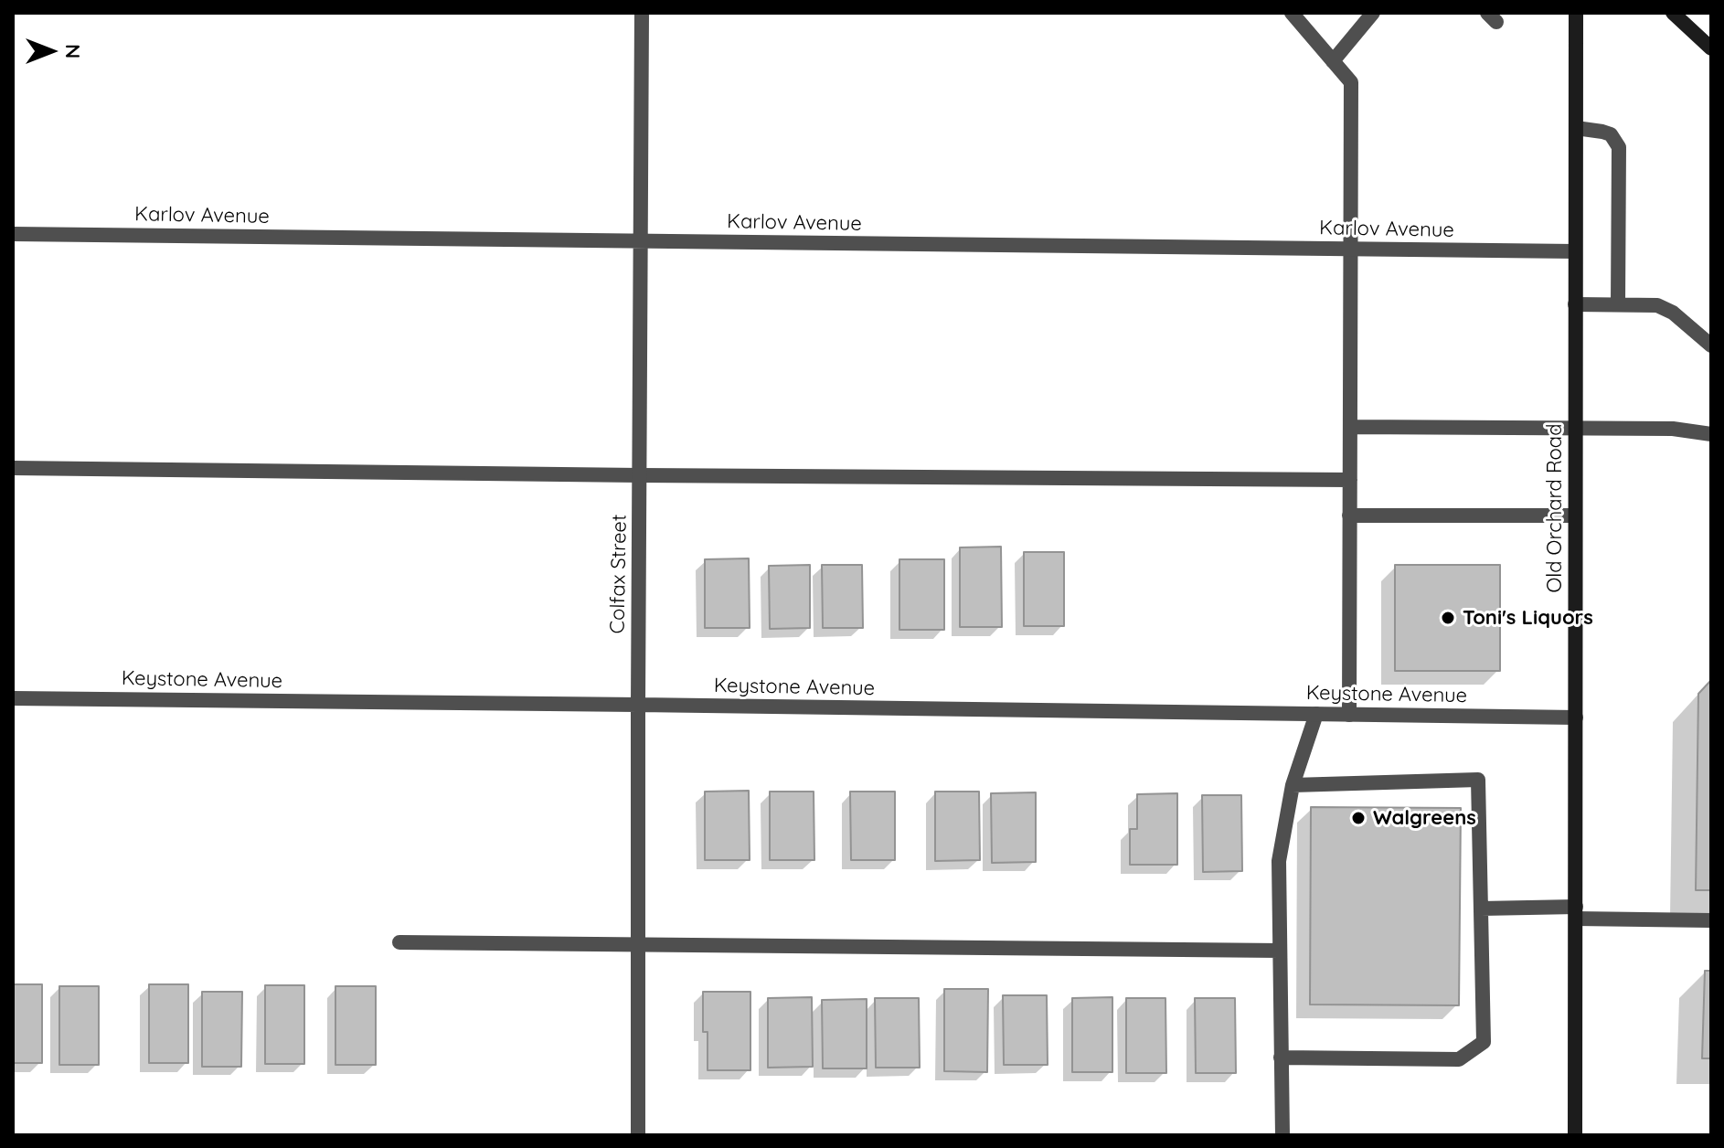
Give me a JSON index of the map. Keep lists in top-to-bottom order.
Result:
{
  "streets": {
    "main road": ["Old Orchard Road"],
    "street": ["Karlov Avenue", "Colfax Street", "Keystone Avenue"]
  },
  "crossings": [
    ["Karlov Avenue", "Old Orchard Road"],
    ["Karlov Avenue", "Colfax Street"],
    ["Old Orchard Road", "Keystone Avenue"],
    ["Colfax Street", "Keystone Avenue"]
  ],
  "places": ["Toni's Liquors", "Walgreens"],
  "north": "right"
}
